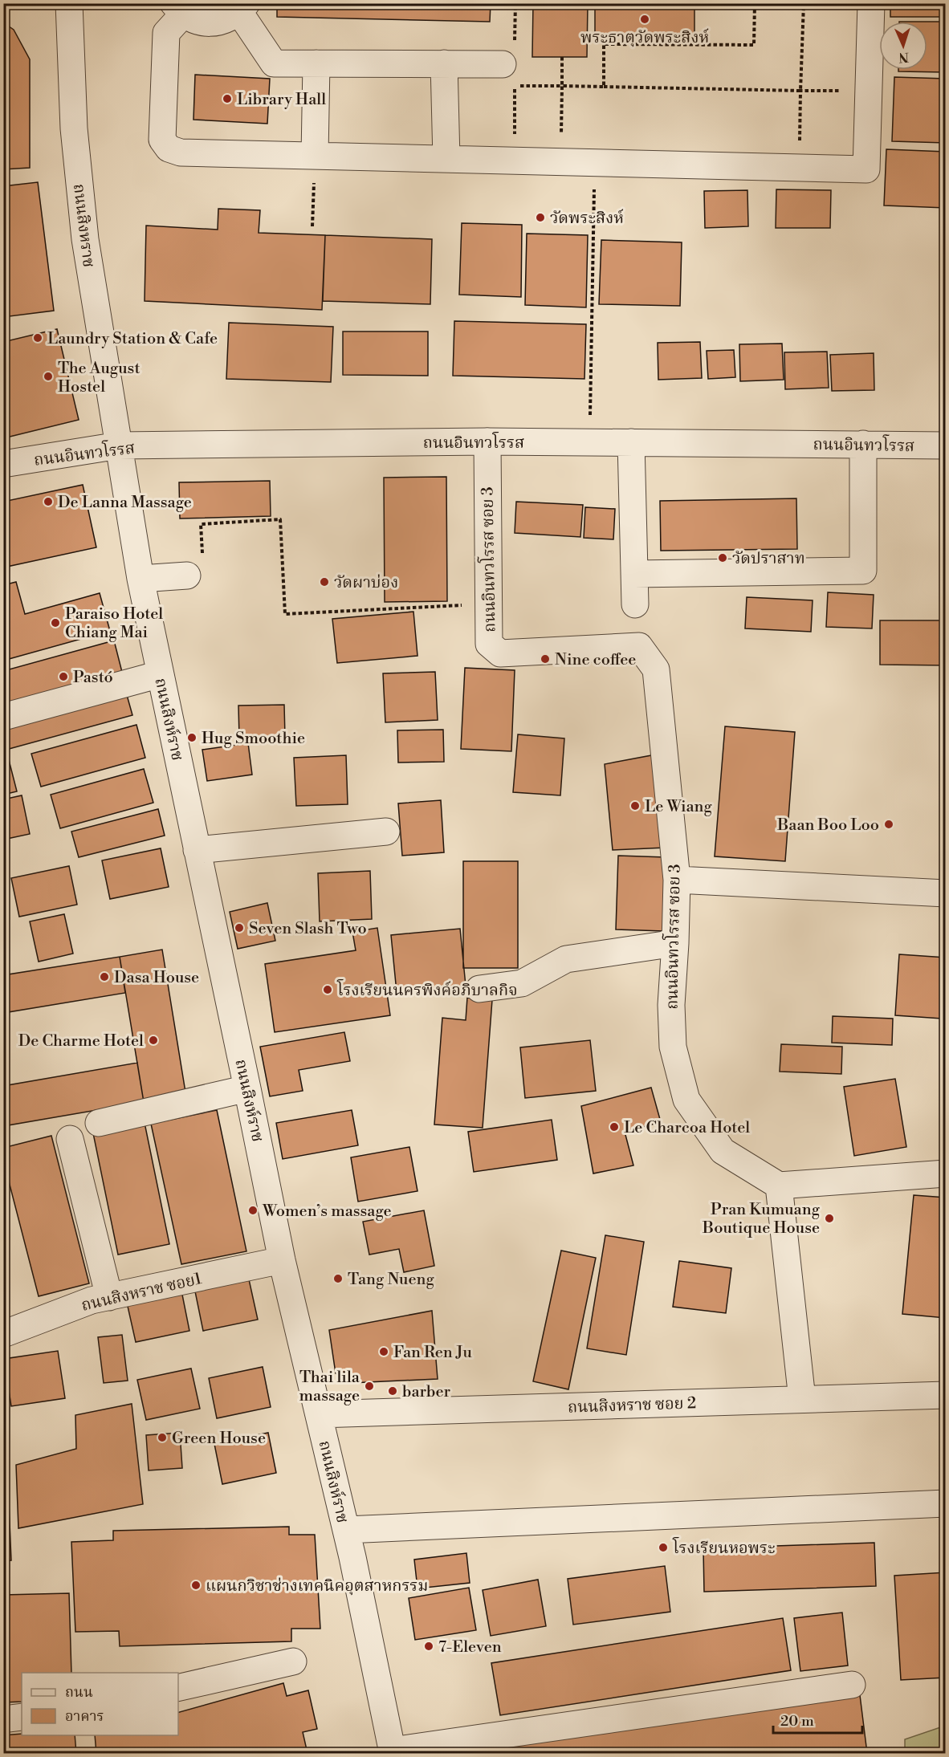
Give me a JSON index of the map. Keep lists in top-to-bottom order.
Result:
{
  "streets": {
    "street": [
      "ถนนสิงหราช",
      "ถนนอินทวโรรส",
      "ถนนอินทวโรรส ซอย 3",
      "ถนนสิงห์ราช",
      "ถนนสิงหราช ซอย1",
      "ถนนสิงหราช ซอย 2"
    ]
  },
  "crossings": [
    ["ถนนสิงหราช", "ถนนอินทวโรรส"],
    ["ถนนสิงหราช", "ถนนสิงห์ราช"],
    ["ถนนอินทวโรรส", "ถนนอินทวโรรส ซอย 3"],
    ["ถนนอินทวโรรส", "ถนนสิงห์ราช"],
    ["ถนนสิงห์ราช", "ถนนสิงหราช ซอย1"],
    ["ถนนสิงห์ราช", "ถนนสิงหราช ซอย 2"]
  ],
  "places": [
    "พระธาตุวัดพระสิงห์",
    "Library Hall",
    "วัดพระสิงห์",
    "Laundry Station & Cafe",
    "The August Hostel",
    "De Lanna Massage",
    "วัดปราสาท",
    "วัดผาบ่อง",
    "Paraiso Hotel Chiang Mai",
    "Nine coffee",
    "Pastó",
    "Hug Smoothie",
    "Le Wiang",
    "Baan Boo Loo",
    "Seven Slash Two",
    "Dasa House",
    "โรงเรียนนครพิงค์อภิบาลกิจ",
    "De Charme Hotel",
    "Le Charcoa Hotel",
    "Women’s massage",
    "Pran Kumuang Boutique House",
    "Tang Nueng",
    "Fan Ren Ju",
    "Thai lila massage",
    "barber",
    "Green House",
    "โรงเรียนหอพระ",
    "แผนกวิชาช่างเทคนิคอุตสาหกรรม",
    "7-Eleven"
  ],
  "legend": ["ถนน", "อาคาร"],
  "scale_bar": "20 m",
  "north": "bottom"
}
